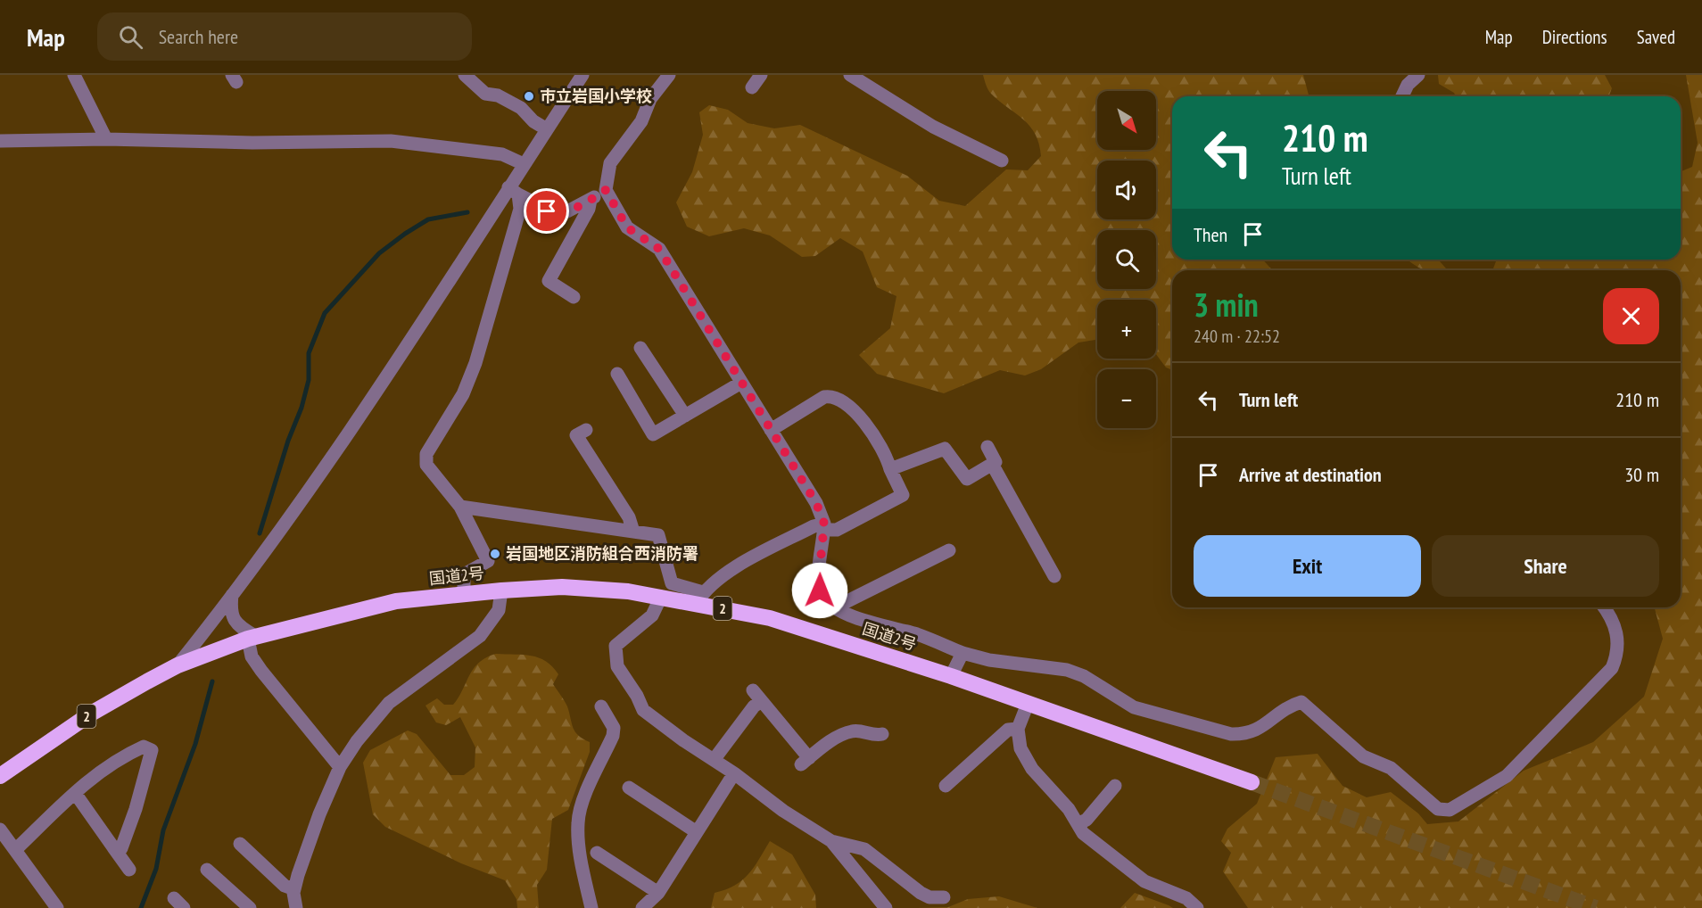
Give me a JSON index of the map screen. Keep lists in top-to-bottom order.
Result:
{
  "streets": {
    "highway": ["国道2号", "2"]
  },
  "places": ["市立岩国小学校", "岩国地区消防組合西消防署"],
  "north": "bottom right",
  "page": {
    "header": "Map",
    "search": "Search here",
    "nav": ["Map", "Directions", "Saved"],
    "map_buttons": ["+", "−"],
    "turn": ["210 m", "Turn left"],
    "then": "Then",
    "heading": ["3 min", "240 m · 22:52"],
    "list": [
      {
        "name": "Turn left",
        "value": "210 m"
      },
      {
        "name": "Arrive at destination",
        "value": "30 m"
      }
    ],
    "buttons": ["Exit", "Share"]
  }
}
